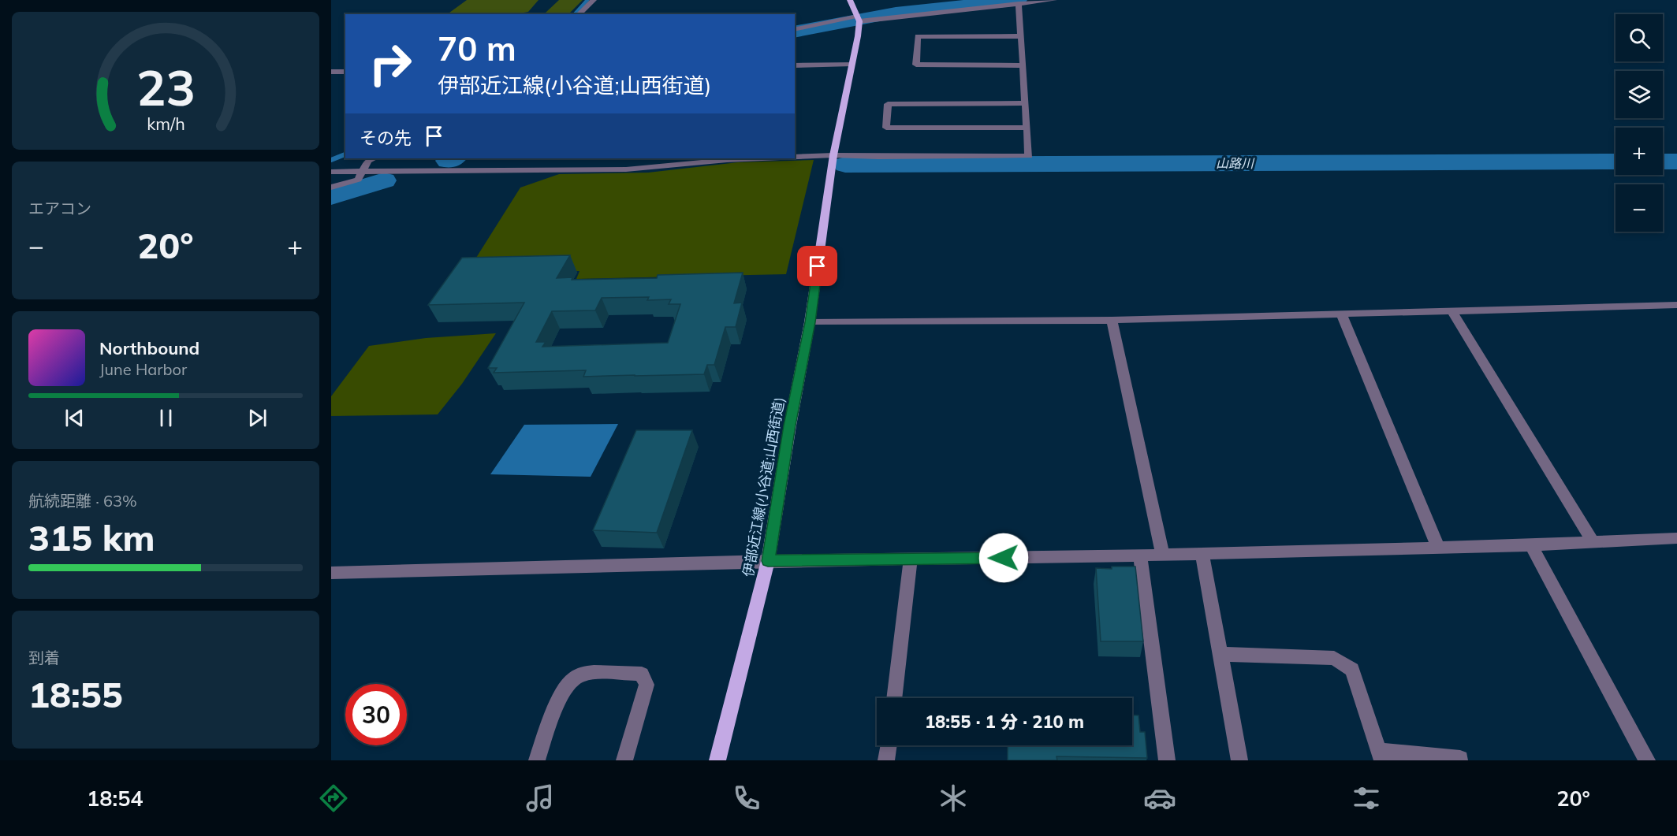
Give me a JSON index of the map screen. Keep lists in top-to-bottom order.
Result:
{
  "streets": {
    "main road": ["伊部近江線(小谷道;山西街道)"]
  },
  "water": ["山路川"],
  "page": {
    "map_buttons": ["+", "−"],
    "turn": ["70 m", "伊部近江線(小谷道;山西街道)"],
    "then": "その先",
    "tile": [
      "エアコン",
      ["航続距離 · 63%", "315 km"],
      ["到着", "18:55"]
    ],
    "heat": ["−", "20°", "+"],
    "song": ["Northbound", "June Harbor"],
    "limit": "30",
    "trip": "18:55 · 1 分 · 210 m",
    "tabs": ["18:54", "20°"],
    "gauge": ["23", "km/h"]
  }
}
